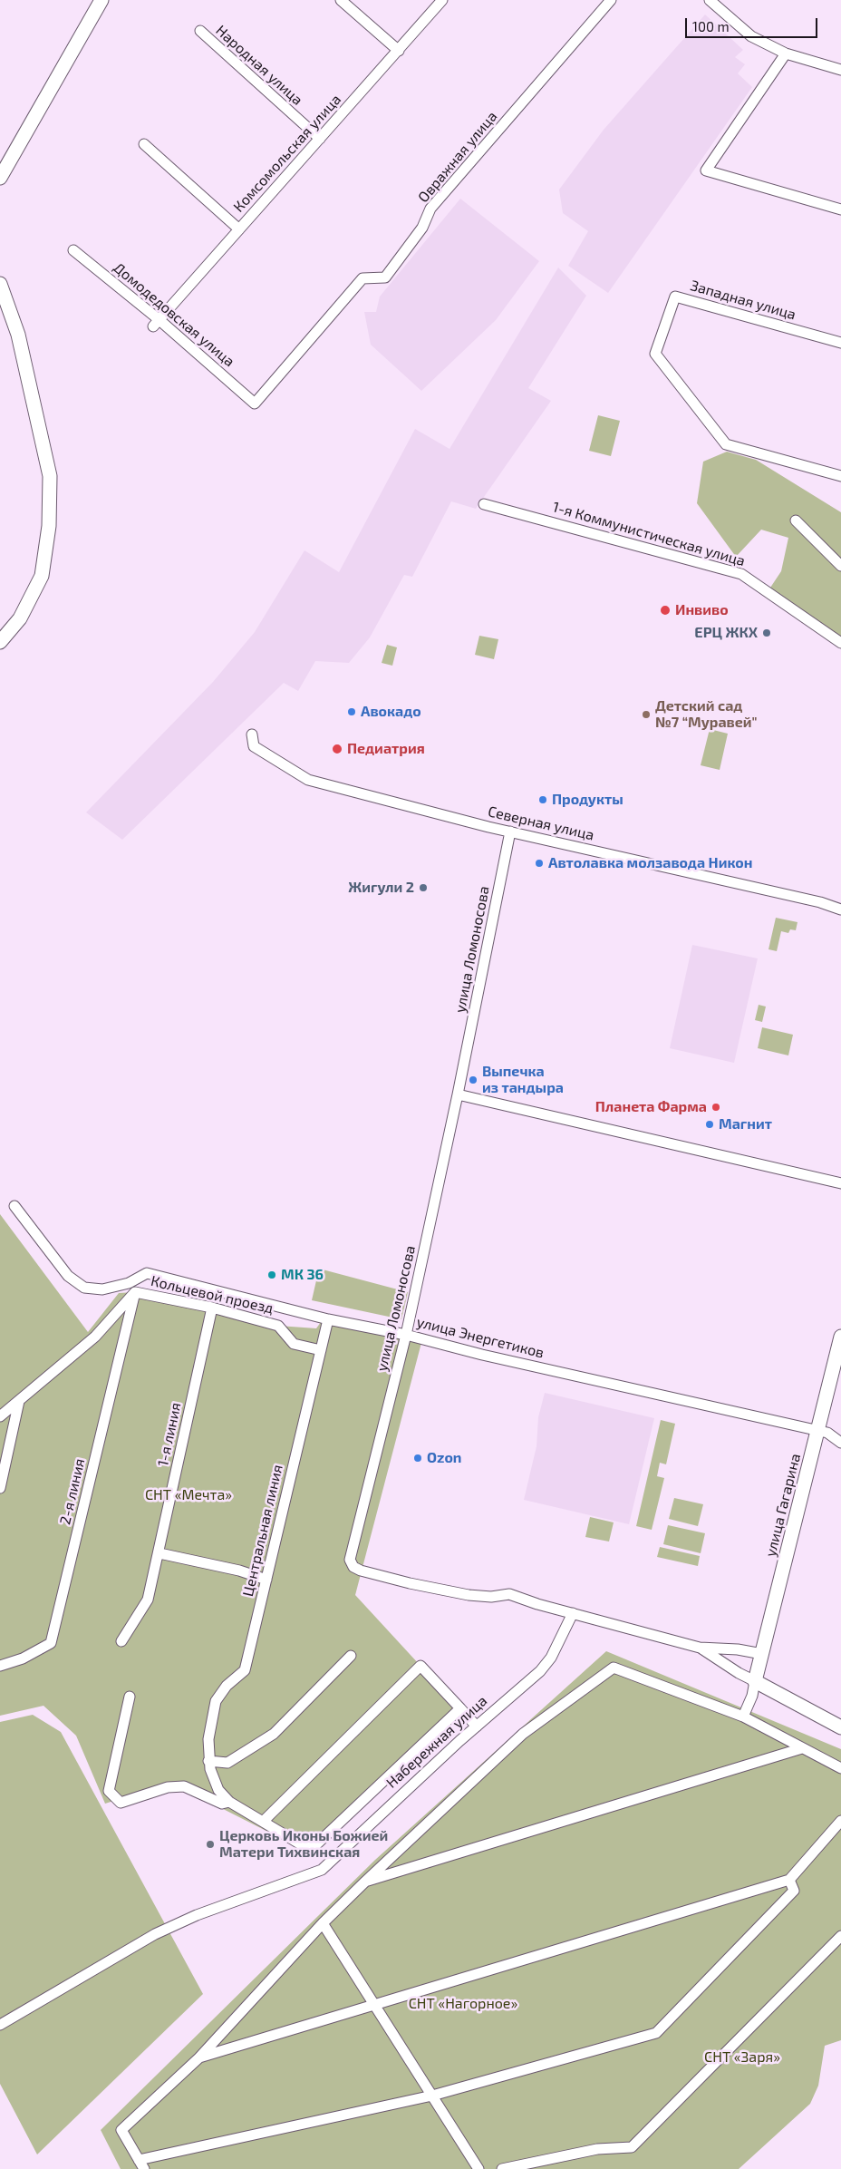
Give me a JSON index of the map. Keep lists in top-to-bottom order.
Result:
{
  "streets": {
    "street": [
      "Народная улица",
      "Комсомольская улица",
      "Овражная улица",
      "Западная улица",
      "Домодедовская улица",
      "1-я Коммунистическая улица",
      "Северная улица",
      "улица Ломоносова",
      "Кольцевой проезд",
      "улица Энергетиков",
      "1-я линия",
      "2-я линия",
      "улица Гагарина",
      "Центральная линия",
      "Набережная улица"
    ]
  },
  "crossings": [
    ["Народная улица", "Комсомольская улица"],
    ["Комсомольская улица", "Домодедовская улица"],
    ["Овражная улица", "Домодедовская улица"],
    ["Северная улица", "улица Ломоносова"],
    ["улица Ломоносова", "улица Энергетиков"],
    ["улица Ломоносова", "Набережная улица"],
    ["Кольцевой проезд", "1-я линия"],
    ["Кольцевой проезд", "2-я линия"],
    ["Кольцевой проезд", "Центральная линия"],
    ["улица Энергетиков", "улица Гагарина"],
    ["улица Энергетиков", "Центральная линия"]
  ],
  "parks": ["СНТ «Мечта»", "СНТ «Нагорное»", "СНТ «Заря»"],
  "places": [
    "Инвиво",
    "ЕРЦ ЖКХ",
    "Авокадо",
    "Детский сад №7 “Муравей\"",
    "Педиатрия",
    "Продукты",
    "Автолавка молзавода Никон",
    "Жигули 2",
    "Выпечка из тандыра",
    "Планета Фарма",
    "Магнит",
    "МК 36",
    "Ozon",
    "Церковь Иконы Божией Матери Тихвинская"
  ],
  "scale_bar": "100 m"
}
